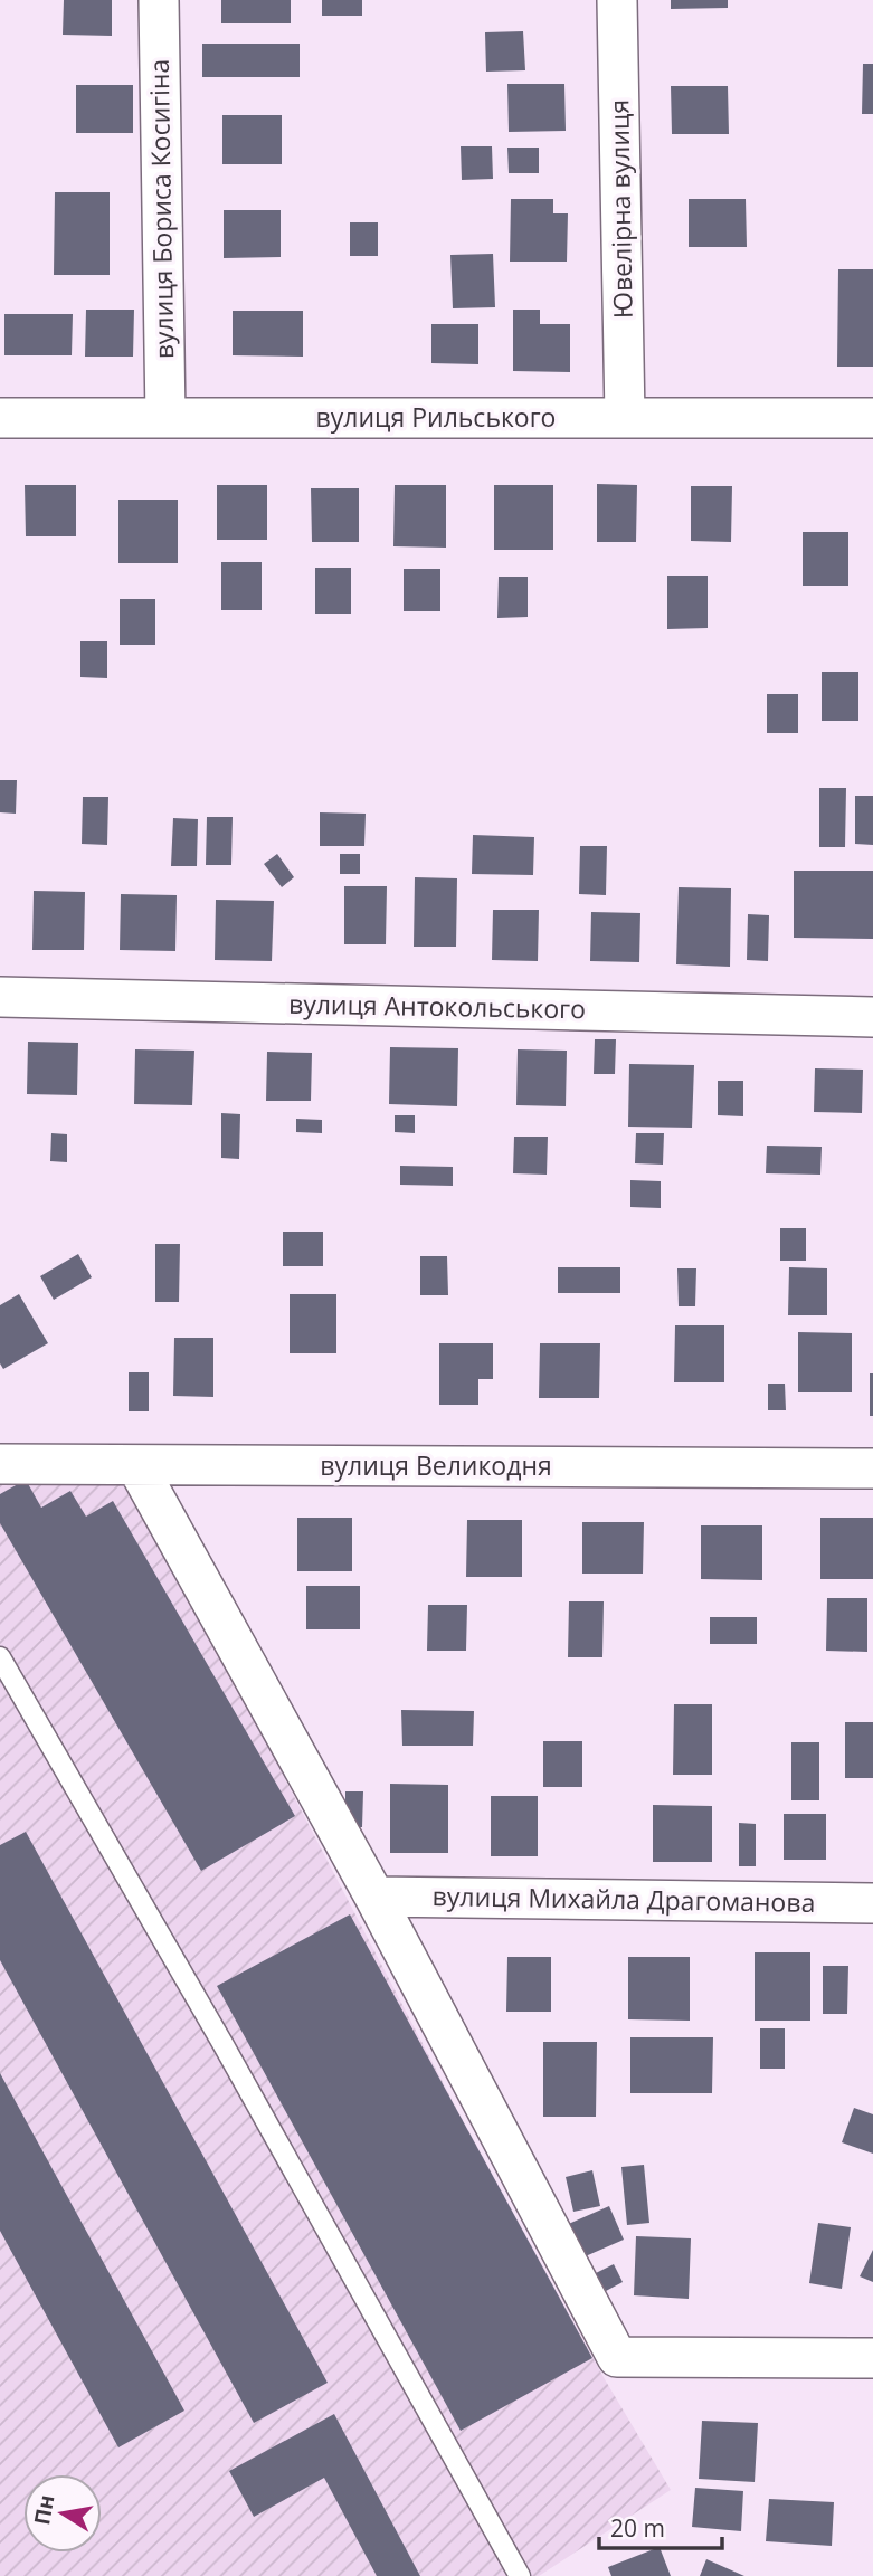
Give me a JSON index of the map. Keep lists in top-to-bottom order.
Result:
{
  "streets": {
    "street": [
      "вулиця Бориса Косигіна",
      "Ювелірна вулиця",
      "вулиця Рильського",
      "вулиця Антокольського",
      "вулиця Великодня",
      "вулиця Михайла Драгоманова"
    ]
  },
  "crossings": [
    ["вулиця Бориса Косигіна", "вулиця Рильського"],
    ["Ювелірна вулиця", "вулиця Рильського"]
  ],
  "scale_bar": "20 m",
  "north": "left"
}
